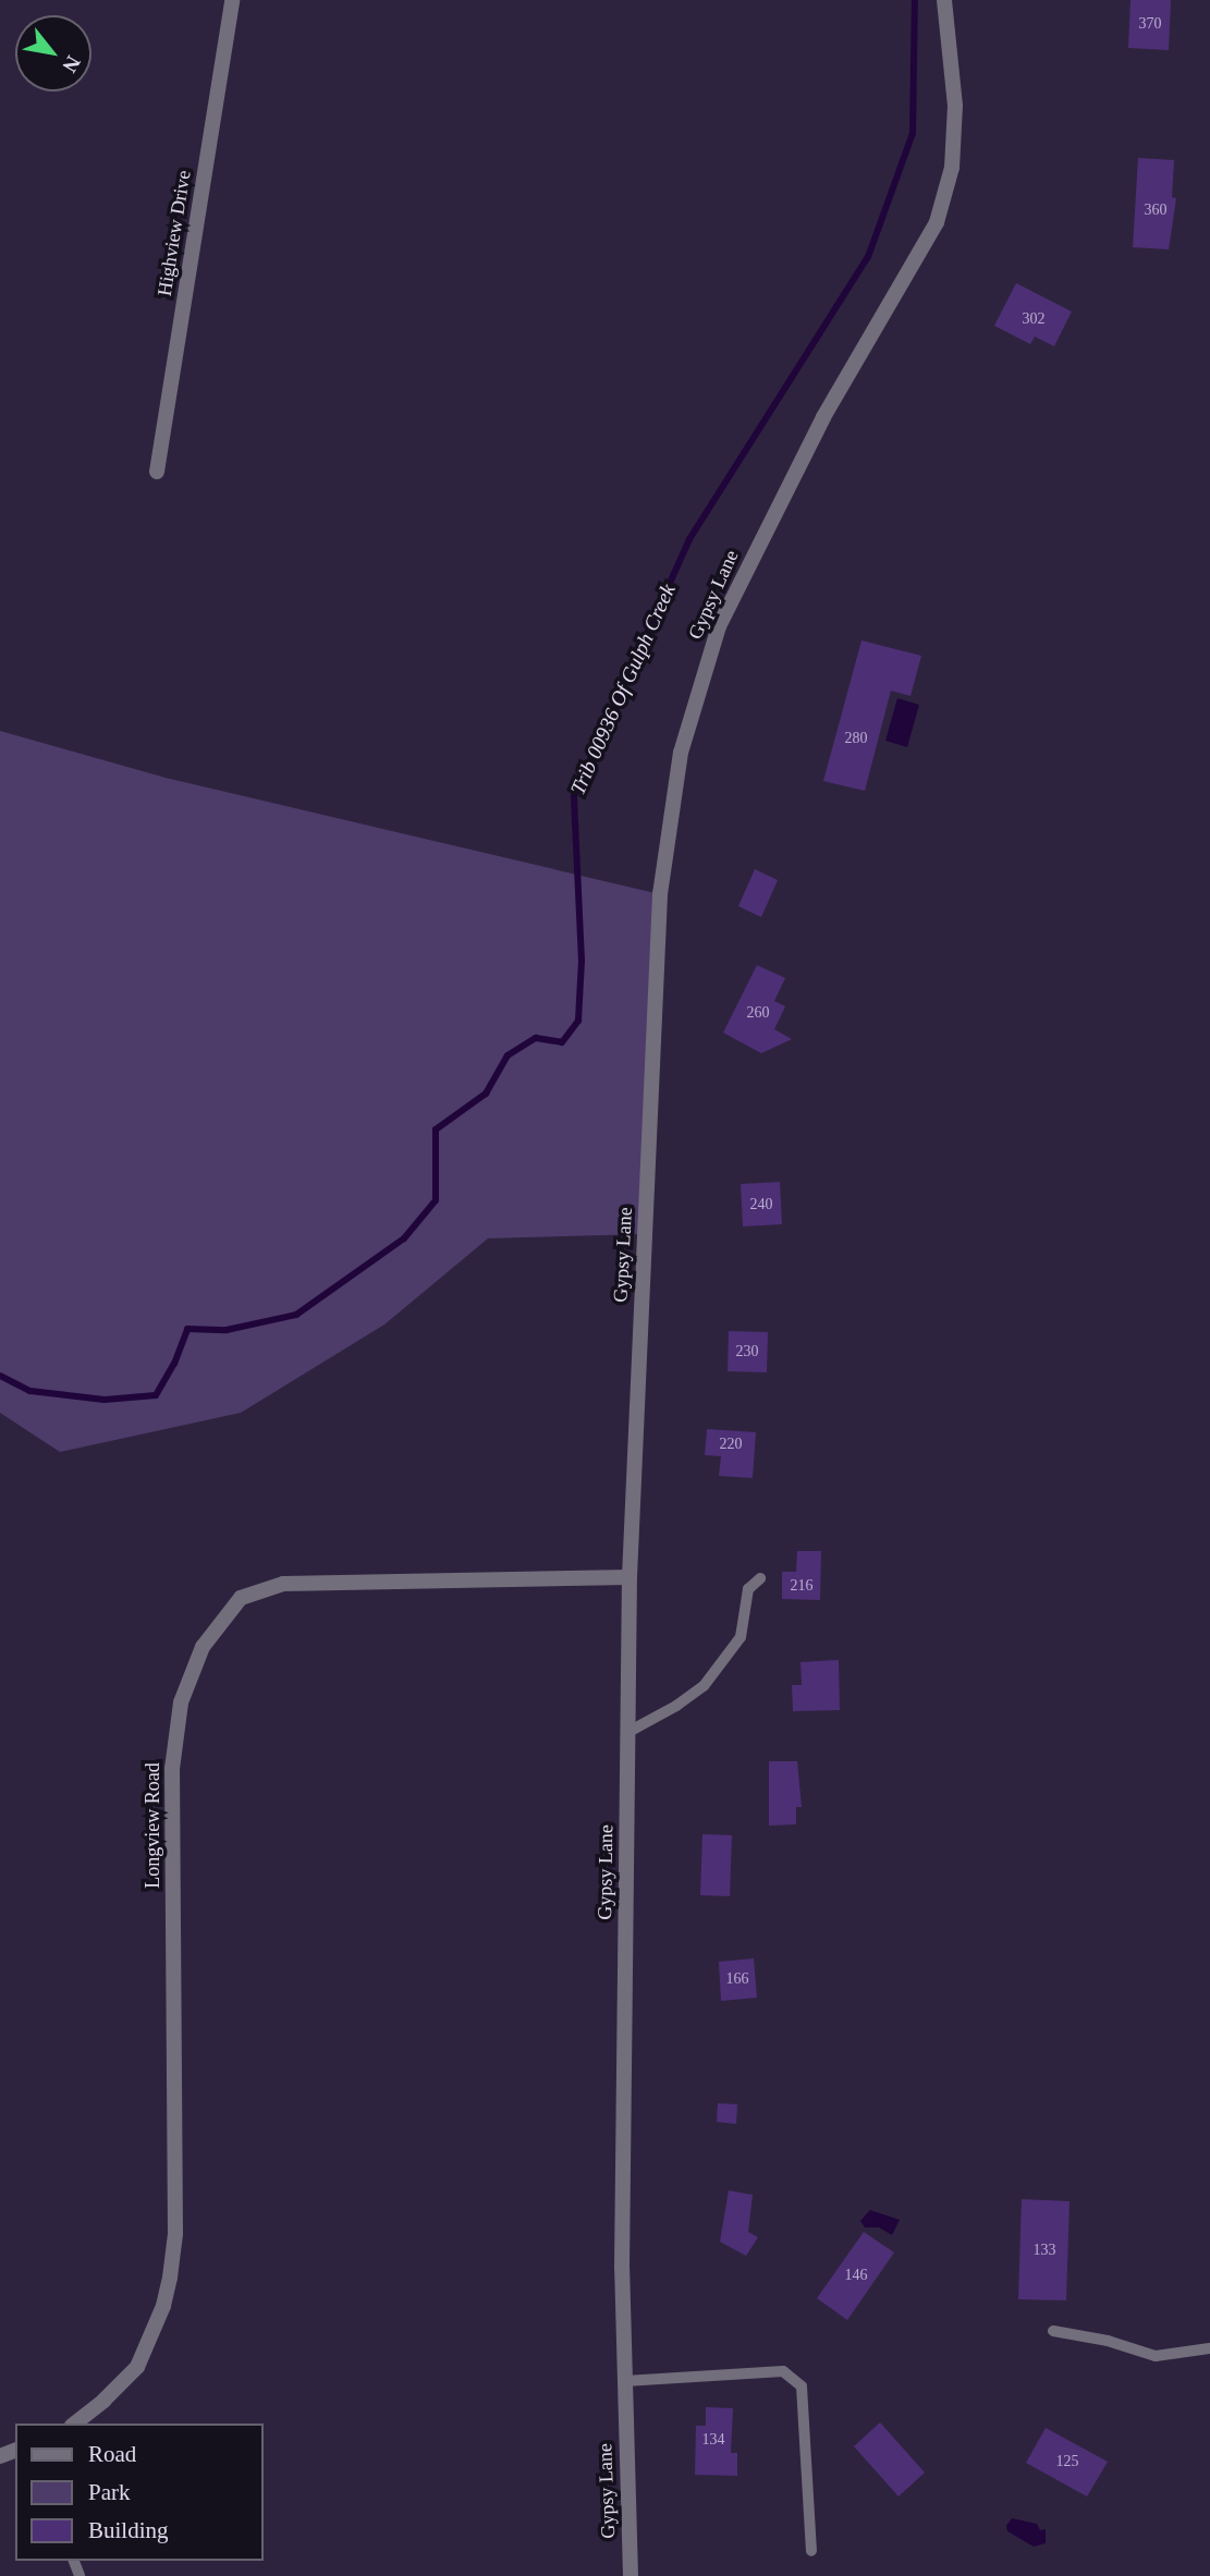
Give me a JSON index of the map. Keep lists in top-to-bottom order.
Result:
{
  "streets": {
    "street": ["Highview Drive", "Gypsy Lane", "Longview Road"]
  },
  "crossings": [
    ["Gypsy Lane", "Longview Road"]
  ],
  "water": ["Trib 00936 Of Gulph Creek"],
  "house_numbers": [
    "370",
    "360",
    "302",
    "280",
    "260",
    "240",
    "230",
    "220",
    "216",
    "166",
    "133",
    "146",
    "134",
    "125"
  ],
  "legend": ["Road", "Park", "Building"],
  "north": "bottom right"
}
